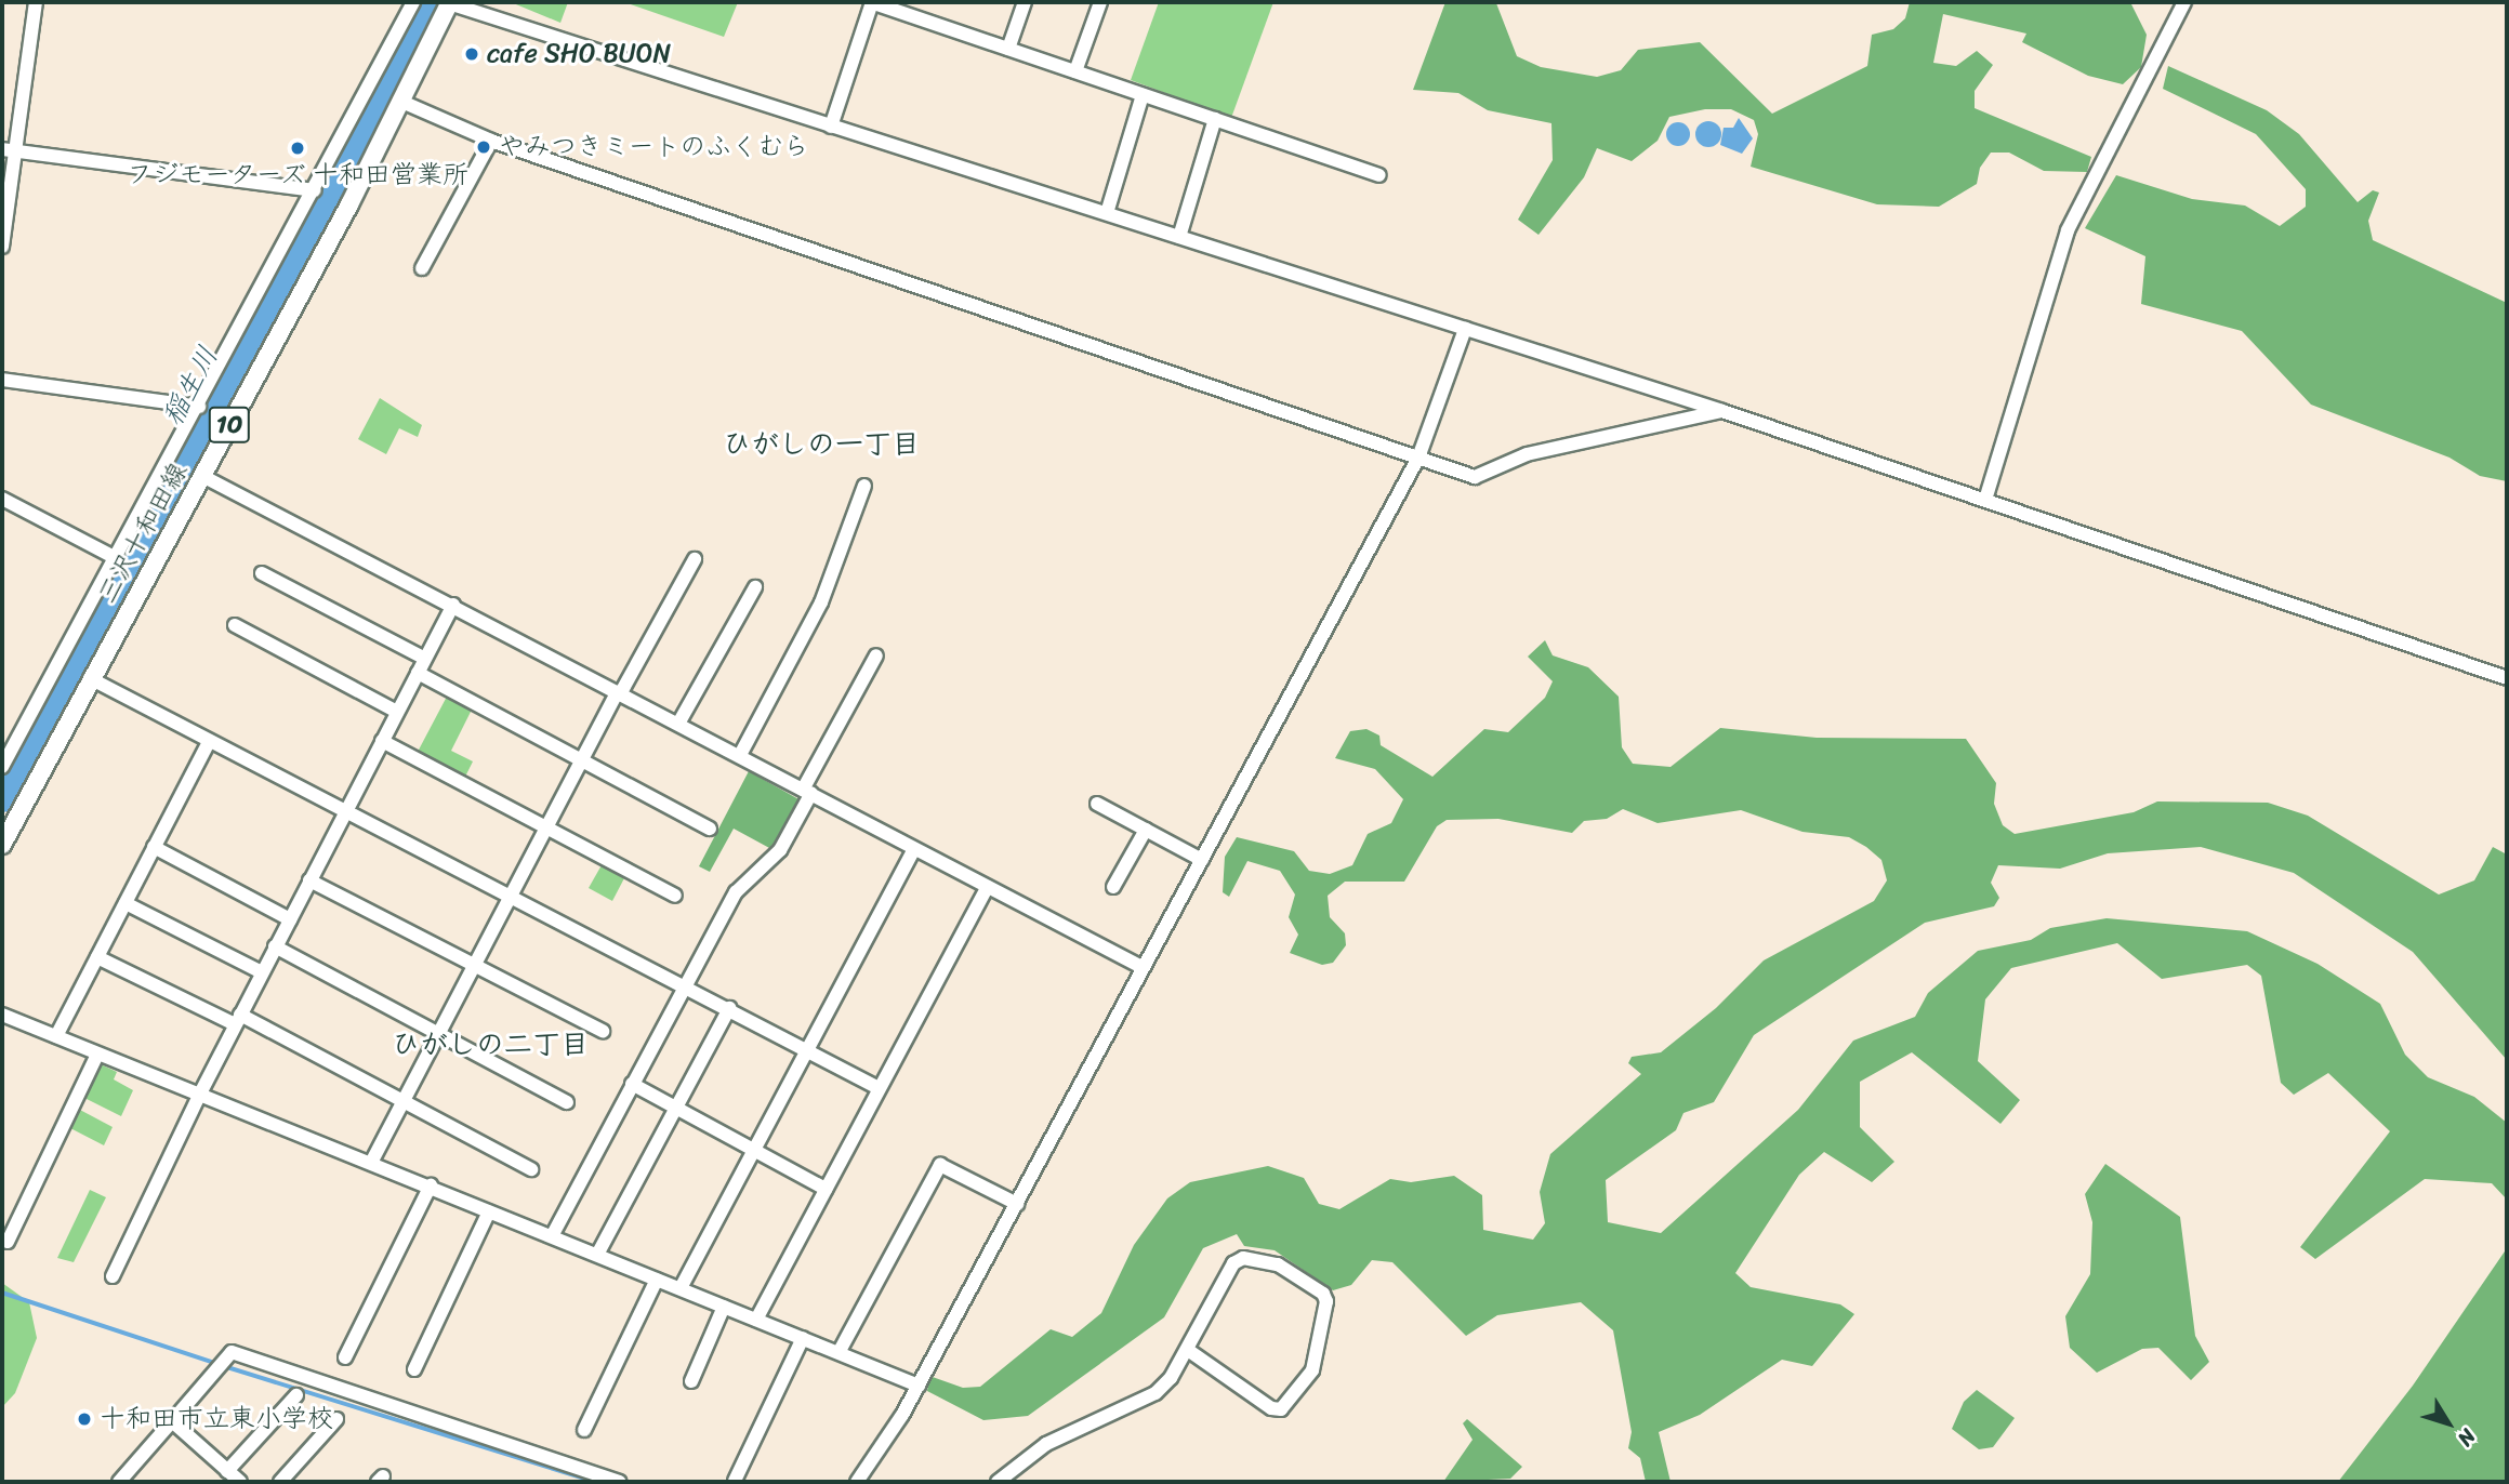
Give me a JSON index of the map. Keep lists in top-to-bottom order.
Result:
{
  "streets": {
    "main road": ["10", "三沢十和田線"]
  },
  "districts": ["ひがしの一丁目", "ひがしの二丁目"],
  "water": ["稲生川"],
  "places": [
    "cafe SHO BUON",
    "やみつきミートのふくむら",
    "フジモーターズ 十和田営業所",
    "十和田市立東小学校"
  ],
  "north": "bottom right"
}
